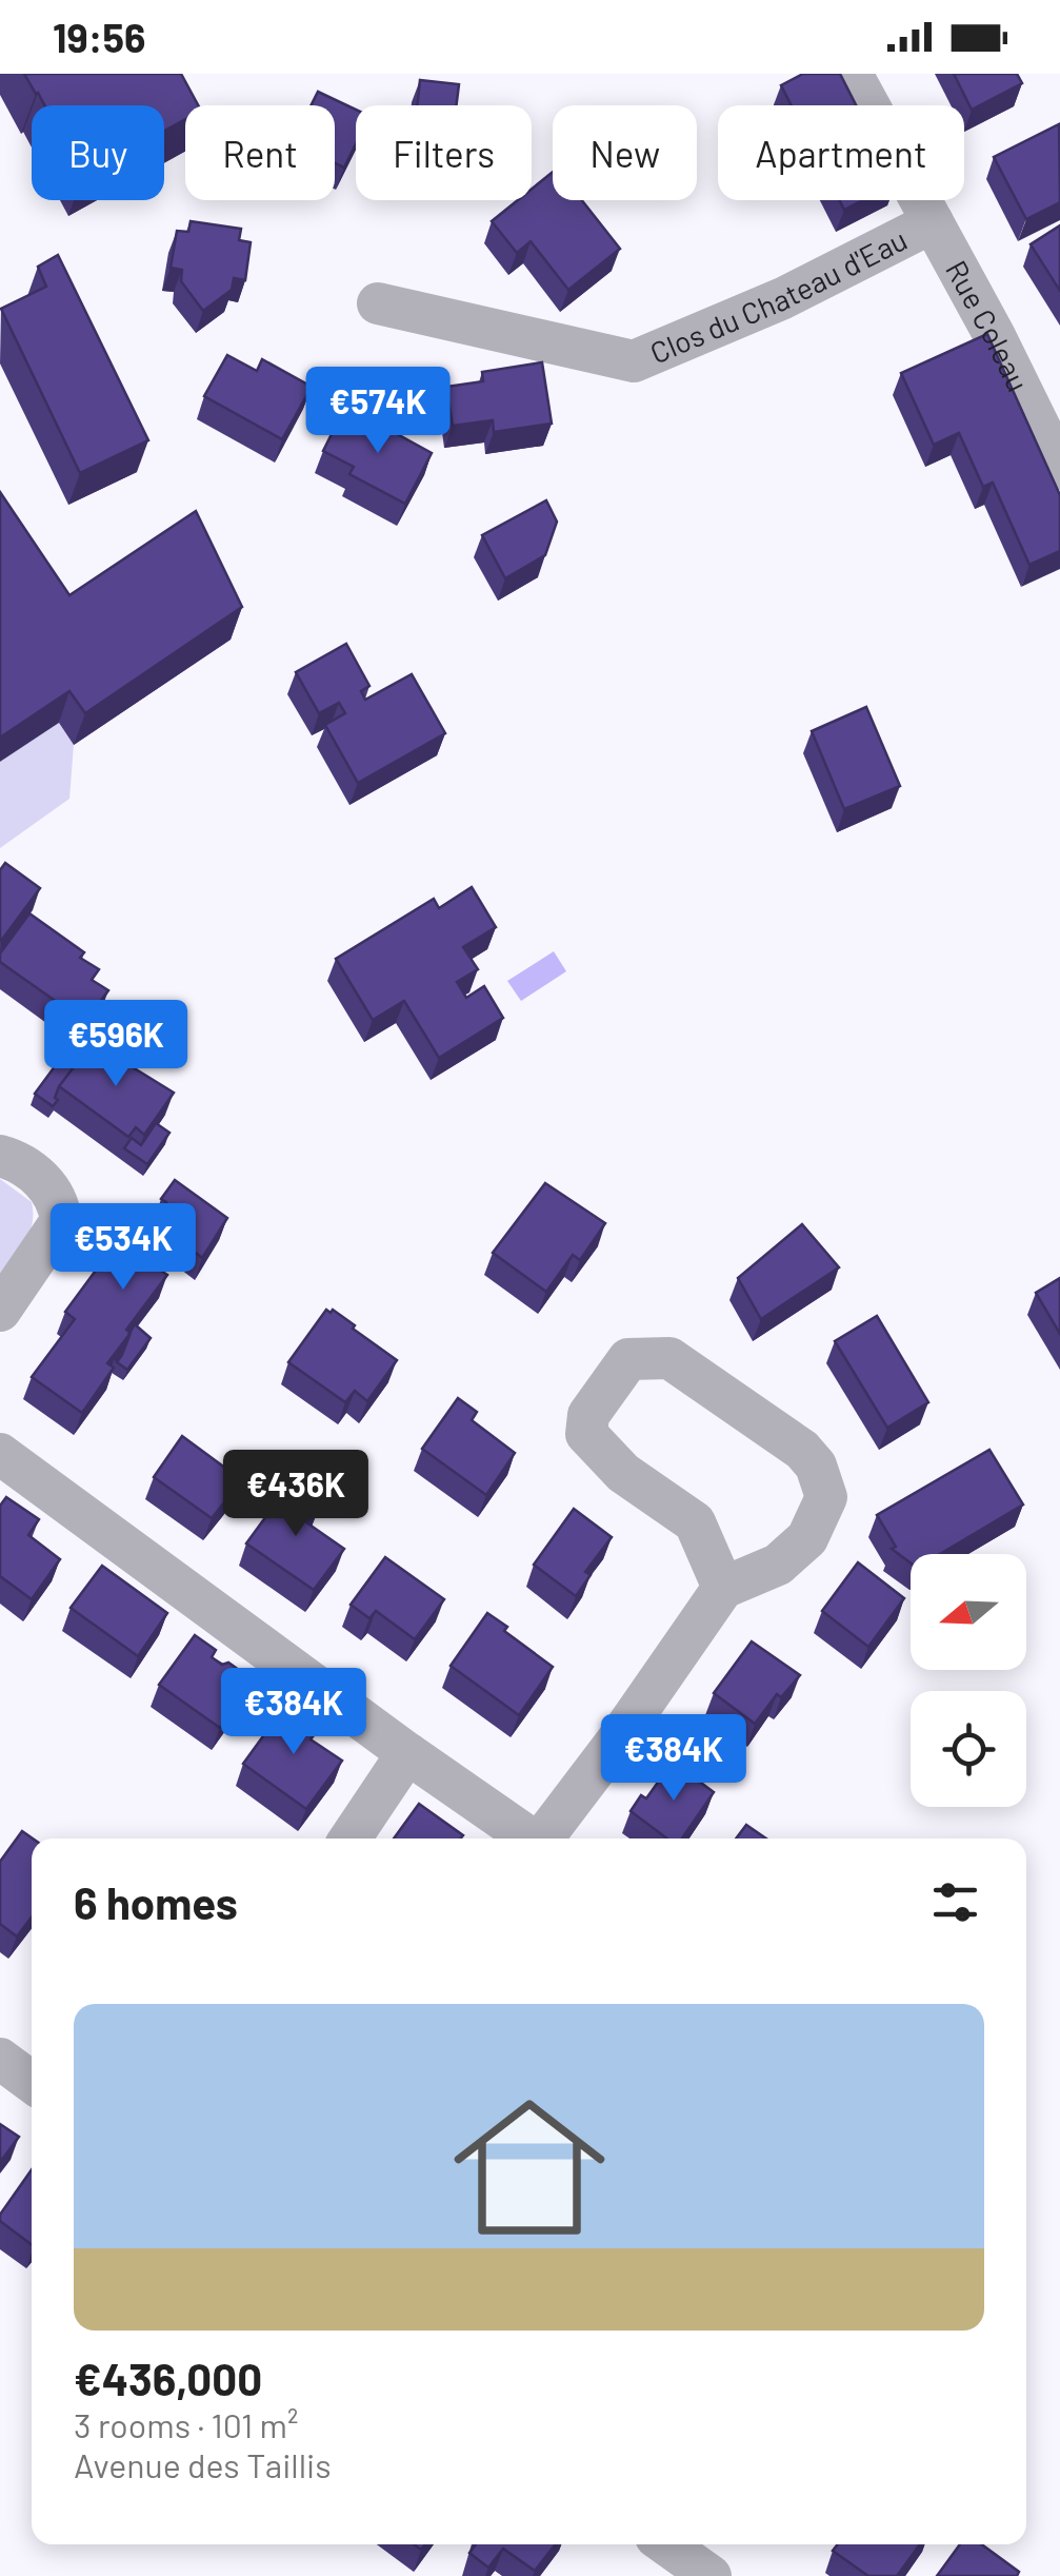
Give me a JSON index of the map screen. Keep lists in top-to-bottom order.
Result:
{
  "streets": {
    "street": ["Clos du Chateau d'Eau", "Rue Coleau"]
  },
  "crossings": [
    ["Clos du Chateau d'Eau", "Rue Coleau"]
  ],
  "north": "left",
  "page": {
    "status": "19:56",
    "chip": [
      "Buy",
      "Rent",
      "Filters",
      "New",
      "Apartment"
    ],
    "price": [
      "€574K",
      "€596K",
      "€534K",
      "€436K",
      "€384K",
      "€384K"
    ],
    "heading": "6 homes",
    "list": [
      {
        "name": "€436,000",
        "note": "3 rooms · 101 m² · Avenue des Taillis"
      }
    ]
  }
}
